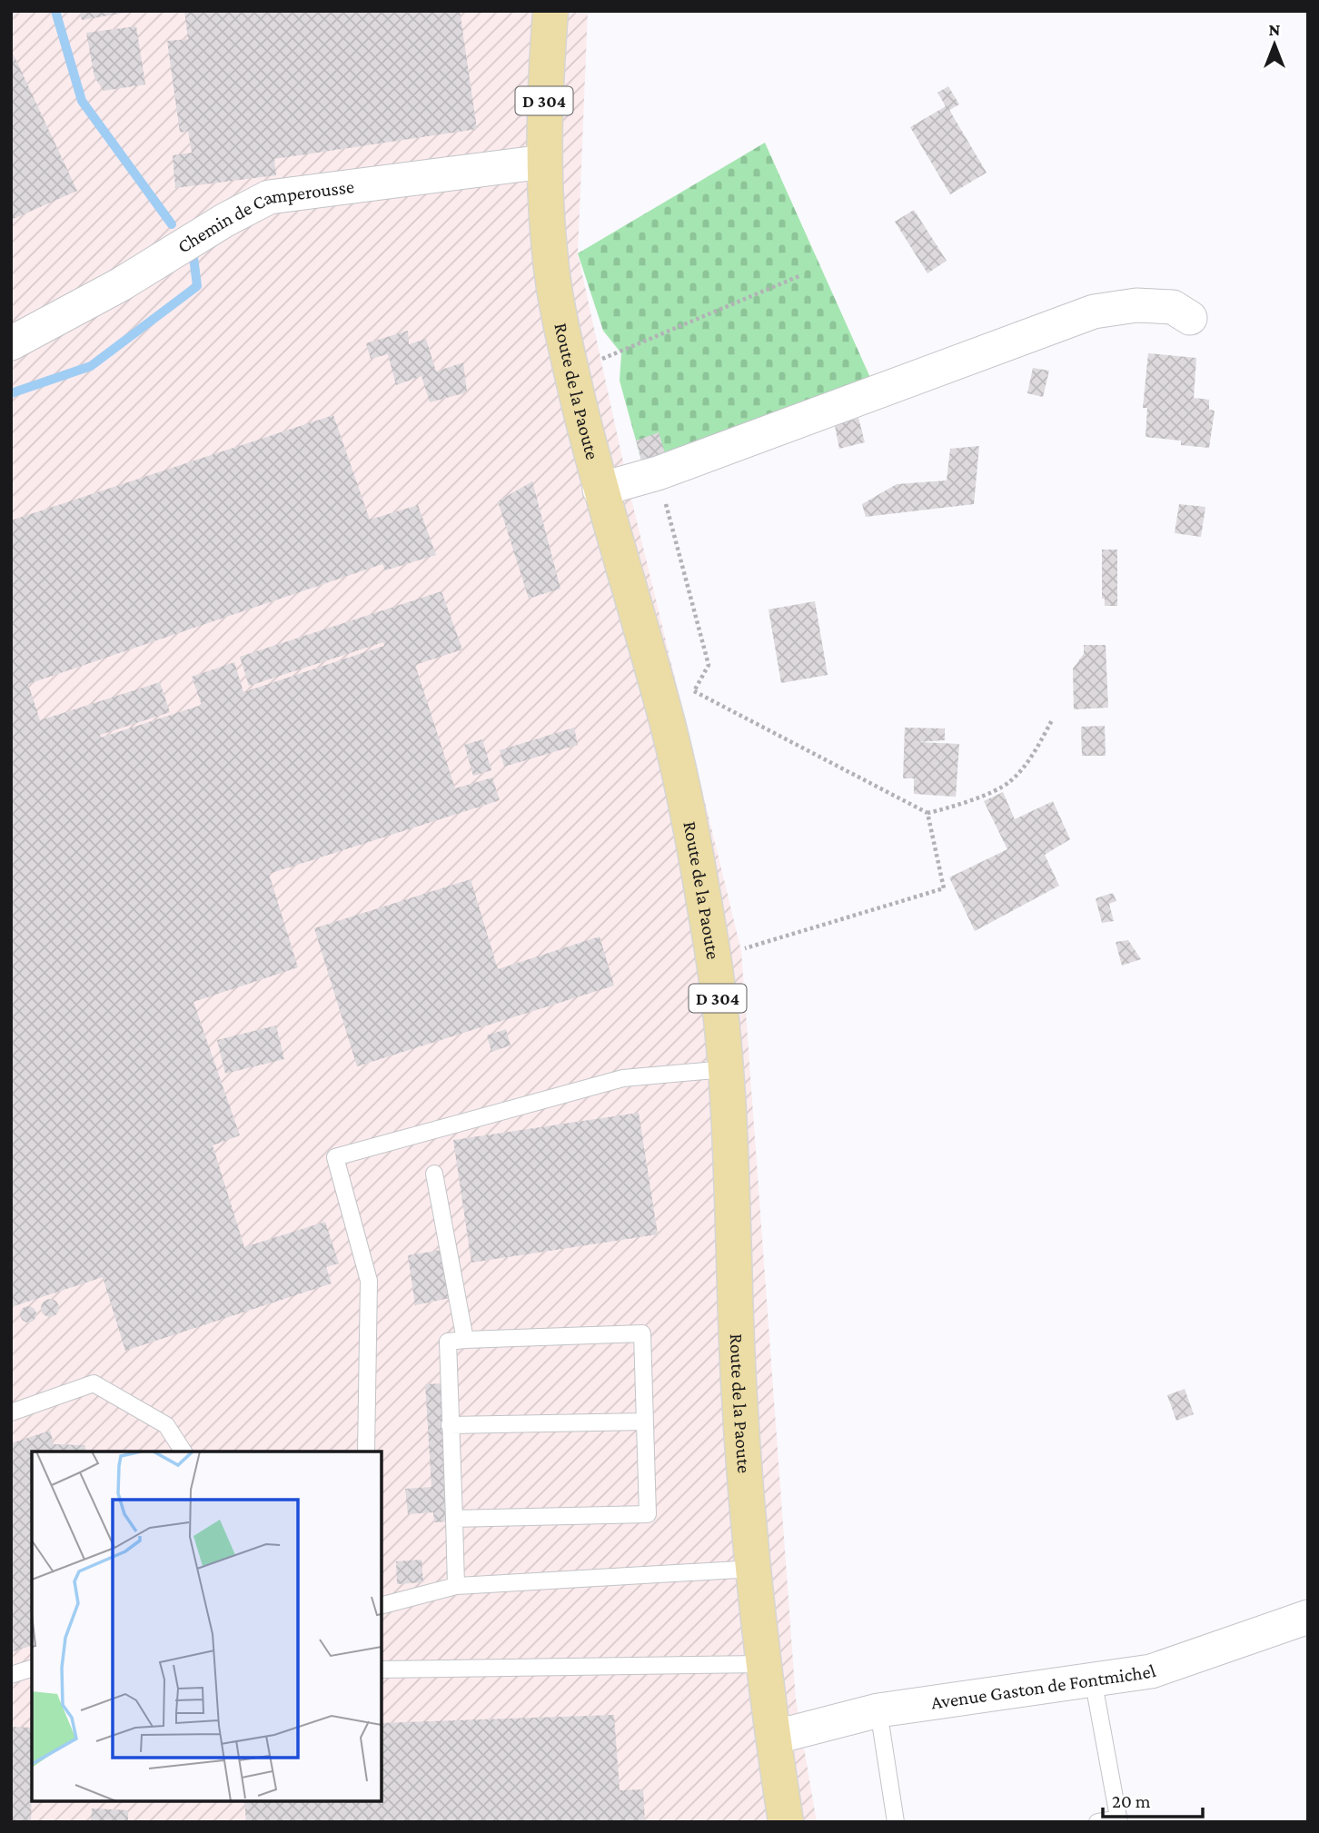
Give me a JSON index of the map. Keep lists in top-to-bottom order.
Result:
{
  "streets": {
    "main road": ["D 304", "Route de la Paoute"],
    "street": ["Chemin de Camperousse", "Avenue Gaston de Fontmichel"]
  },
  "crossings": [
    ["Chemin de Camperousse", "Route de la Paoute"],
    ["Route de la Paoute", "Avenue Gaston de Fontmichel"]
  ],
  "scale_bar": "20 m",
  "north": "top"
}
